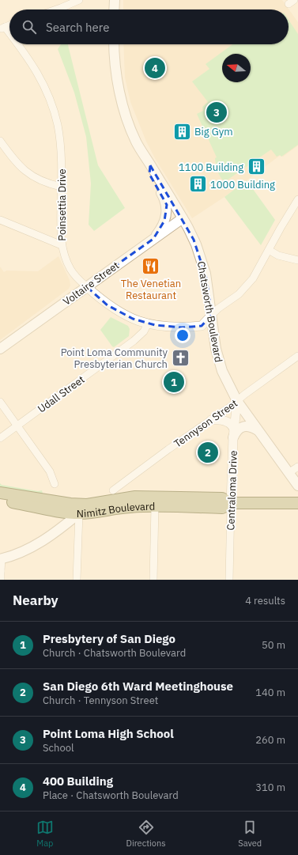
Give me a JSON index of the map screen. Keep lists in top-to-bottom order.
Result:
{
  "streets": {
    "main road": ["Voltaire Street", "Chatsworth Boulevard", "Nimitz Boulevard"],
    "street": [
      "Poinsettia Drive",
      "Udall Street",
      "Tennyson Street",
      "Centraloma Drive"
    ]
  },
  "crossings": [
    ["Poinsettia Drive", "Voltaire Street"],
    ["Poinsettia Drive", "Chatsworth Boulevard"],
    ["Poinsettia Drive", "Udall Street"],
    ["Voltaire Street", "Chatsworth Boulevard"],
    ["Chatsworth Boulevard", "Tennyson Street"],
    ["Chatsworth Boulevard", "Centraloma Drive"],
    ["Tennyson Street", "Centraloma Drive"],
    ["Centraloma Drive", "Nimitz Boulevard"]
  ],
  "places": {
    "building": ["Big Gym", "1100 Building", "1000 Building"],
    "restaurant": ["The Venetian Restaurant"],
    "church": ["Point Loma Community Presbyterian Church"]
  },
  "north": "left",
  "page": {
    "search": "Search here",
    "pins": [
      "4",
      "3",
      "1",
      "2"
    ],
    "heading": ["Nearby", "4 results"],
    "list": [
      {
        "mark": "1",
        "name": "Presbytery of San Diego",
        "note": "Church · Chatsworth Boulevard",
        "value": "50 m"
      },
      {
        "mark": "2",
        "name": "San Diego 6th Ward Meetinghouse",
        "note": "Church · Tennyson Street",
        "value": "140 m"
      },
      {
        "mark": "3",
        "name": "Point Loma High School",
        "note": "School",
        "value": "260 m"
      },
      {
        "mark": "4",
        "name": "400 Building",
        "note": "Place · Chatsworth Boulevard",
        "value": "310 m"
      }
    ],
    "nav": ["Map", "Directions", "Saved"]
  }
}
